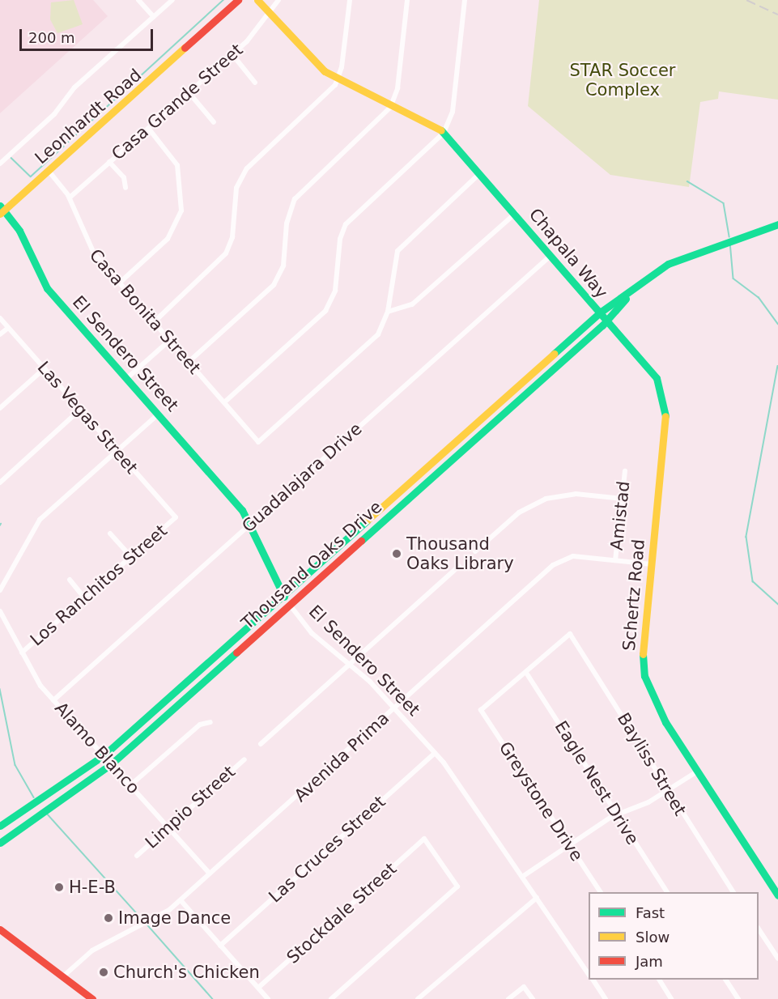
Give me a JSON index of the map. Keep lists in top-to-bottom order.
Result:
{
  "streets": {
    "main road": [
      "Leonhardt Road",
      "Chapala Way",
      "El Sendero Street",
      "Thousand Oaks Drive",
      "Schertz Road"
    ],
    "street": [
      "Casa Grande Street",
      "Casa Bonita Street",
      "Las Vegas Street",
      "Guadalajara Drive",
      "Amistad",
      "Los Ranchitos Street",
      "Alamo Blanco",
      "Avenida Prima",
      "Bayliss Street",
      "Eagle Nest Drive",
      "Greystone Drive",
      "Limpio Street",
      "Las Cruces Street",
      "Stockdale Street"
    ]
  },
  "crossings": [
    ["Casa Grande Street", "Chapala Way"],
    ["Casa Grande Street", "Casa Bonita Street"],
    ["Leonhardt Road", "Casa Bonita Street"],
    ["Leonhardt Road", "El Sendero Street"],
    ["Chapala Way", "Guadalajara Drive"],
    ["Chapala Way", "Thousand Oaks Drive"],
    ["Chapala Way", "Schertz Road"],
    ["El Sendero Street", "Guadalajara Drive"],
    ["El Sendero Street", "Thousand Oaks Drive"],
    ["El Sendero Street", "Avenida Prima"],
    ["El Sendero Street", "Las Cruces Street"],
    ["Las Vegas Street", "Los Ranchitos Street"],
    ["Guadalajara Drive", "Alamo Blanco"],
    ["Amistad", "Avenida Prima"],
    ["Thousand Oaks Drive", "Schertz Road"],
    ["Thousand Oaks Drive", "Alamo Blanco"],
    ["Los Ranchitos Street", "Alamo Blanco"],
    ["Schertz Road", "Avenida Prima"],
    ["Alamo Blanco", "Avenida Prima"],
    ["Alamo Blanco", "Limpio Street"],
    ["Bayliss Street", "Eagle Nest Drive"],
    ["Bayliss Street", "Greystone Drive"],
    ["Eagle Nest Drive", "Greystone Drive"]
  ],
  "parks": ["STAR Soccer Complex"],
  "places": [
    "Thousand Oaks Library",
    "H-E-B",
    "Image Dance",
    "Church's Chicken"
  ],
  "legend": ["Fast", "Slow", "Jam"],
  "scale_bar": "200 m"
}
